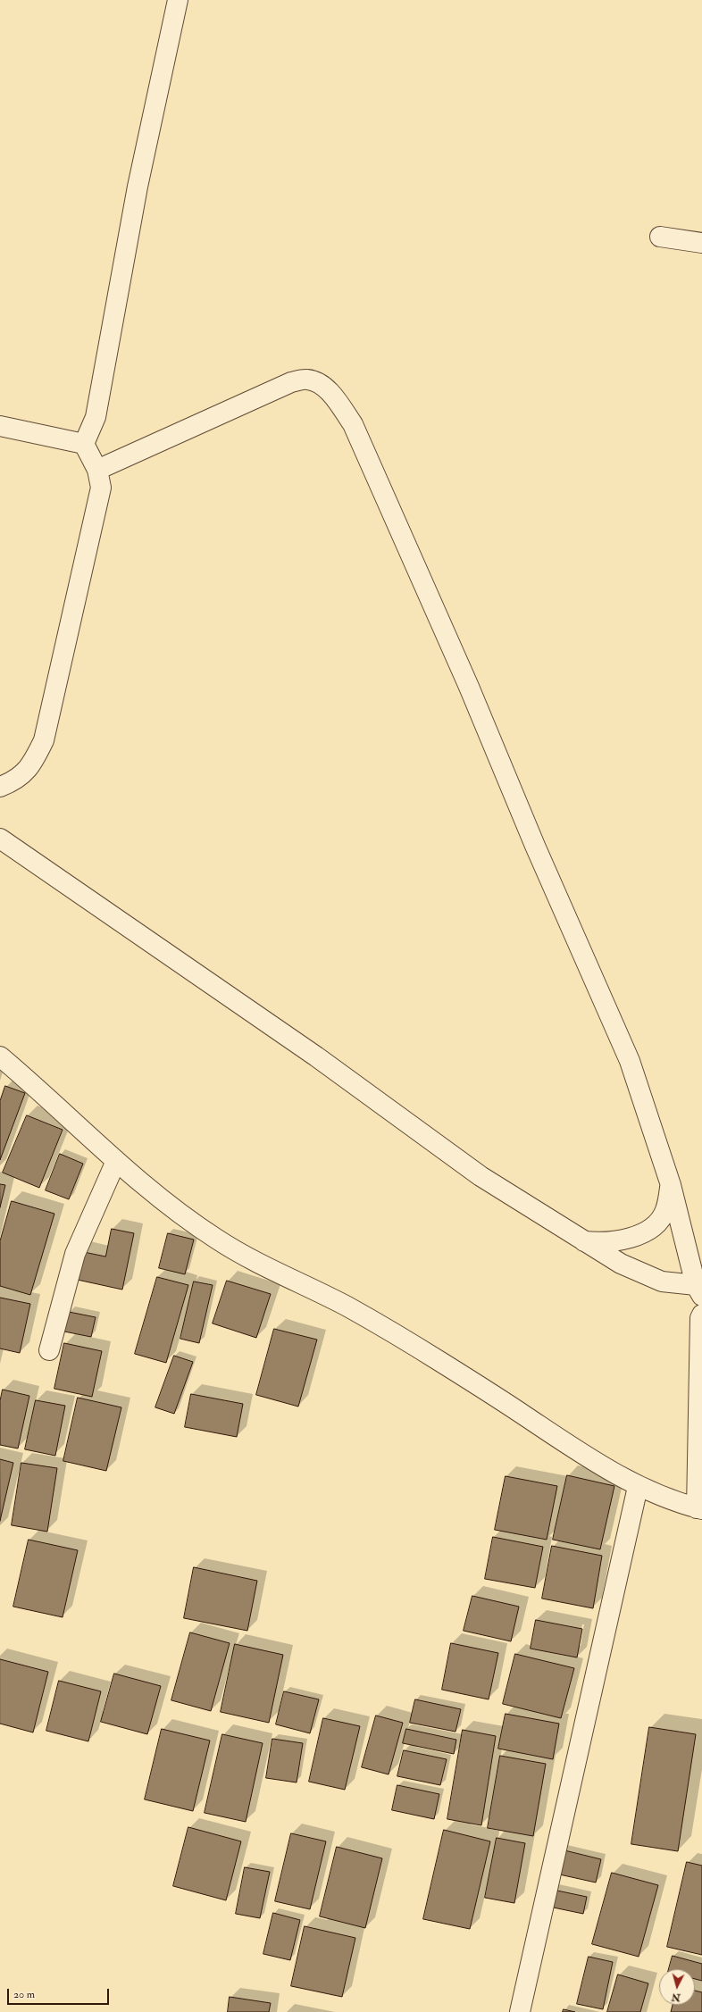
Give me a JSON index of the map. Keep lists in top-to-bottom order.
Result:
{
  "scale_bar": "20 m",
  "north": "bottom"
}
